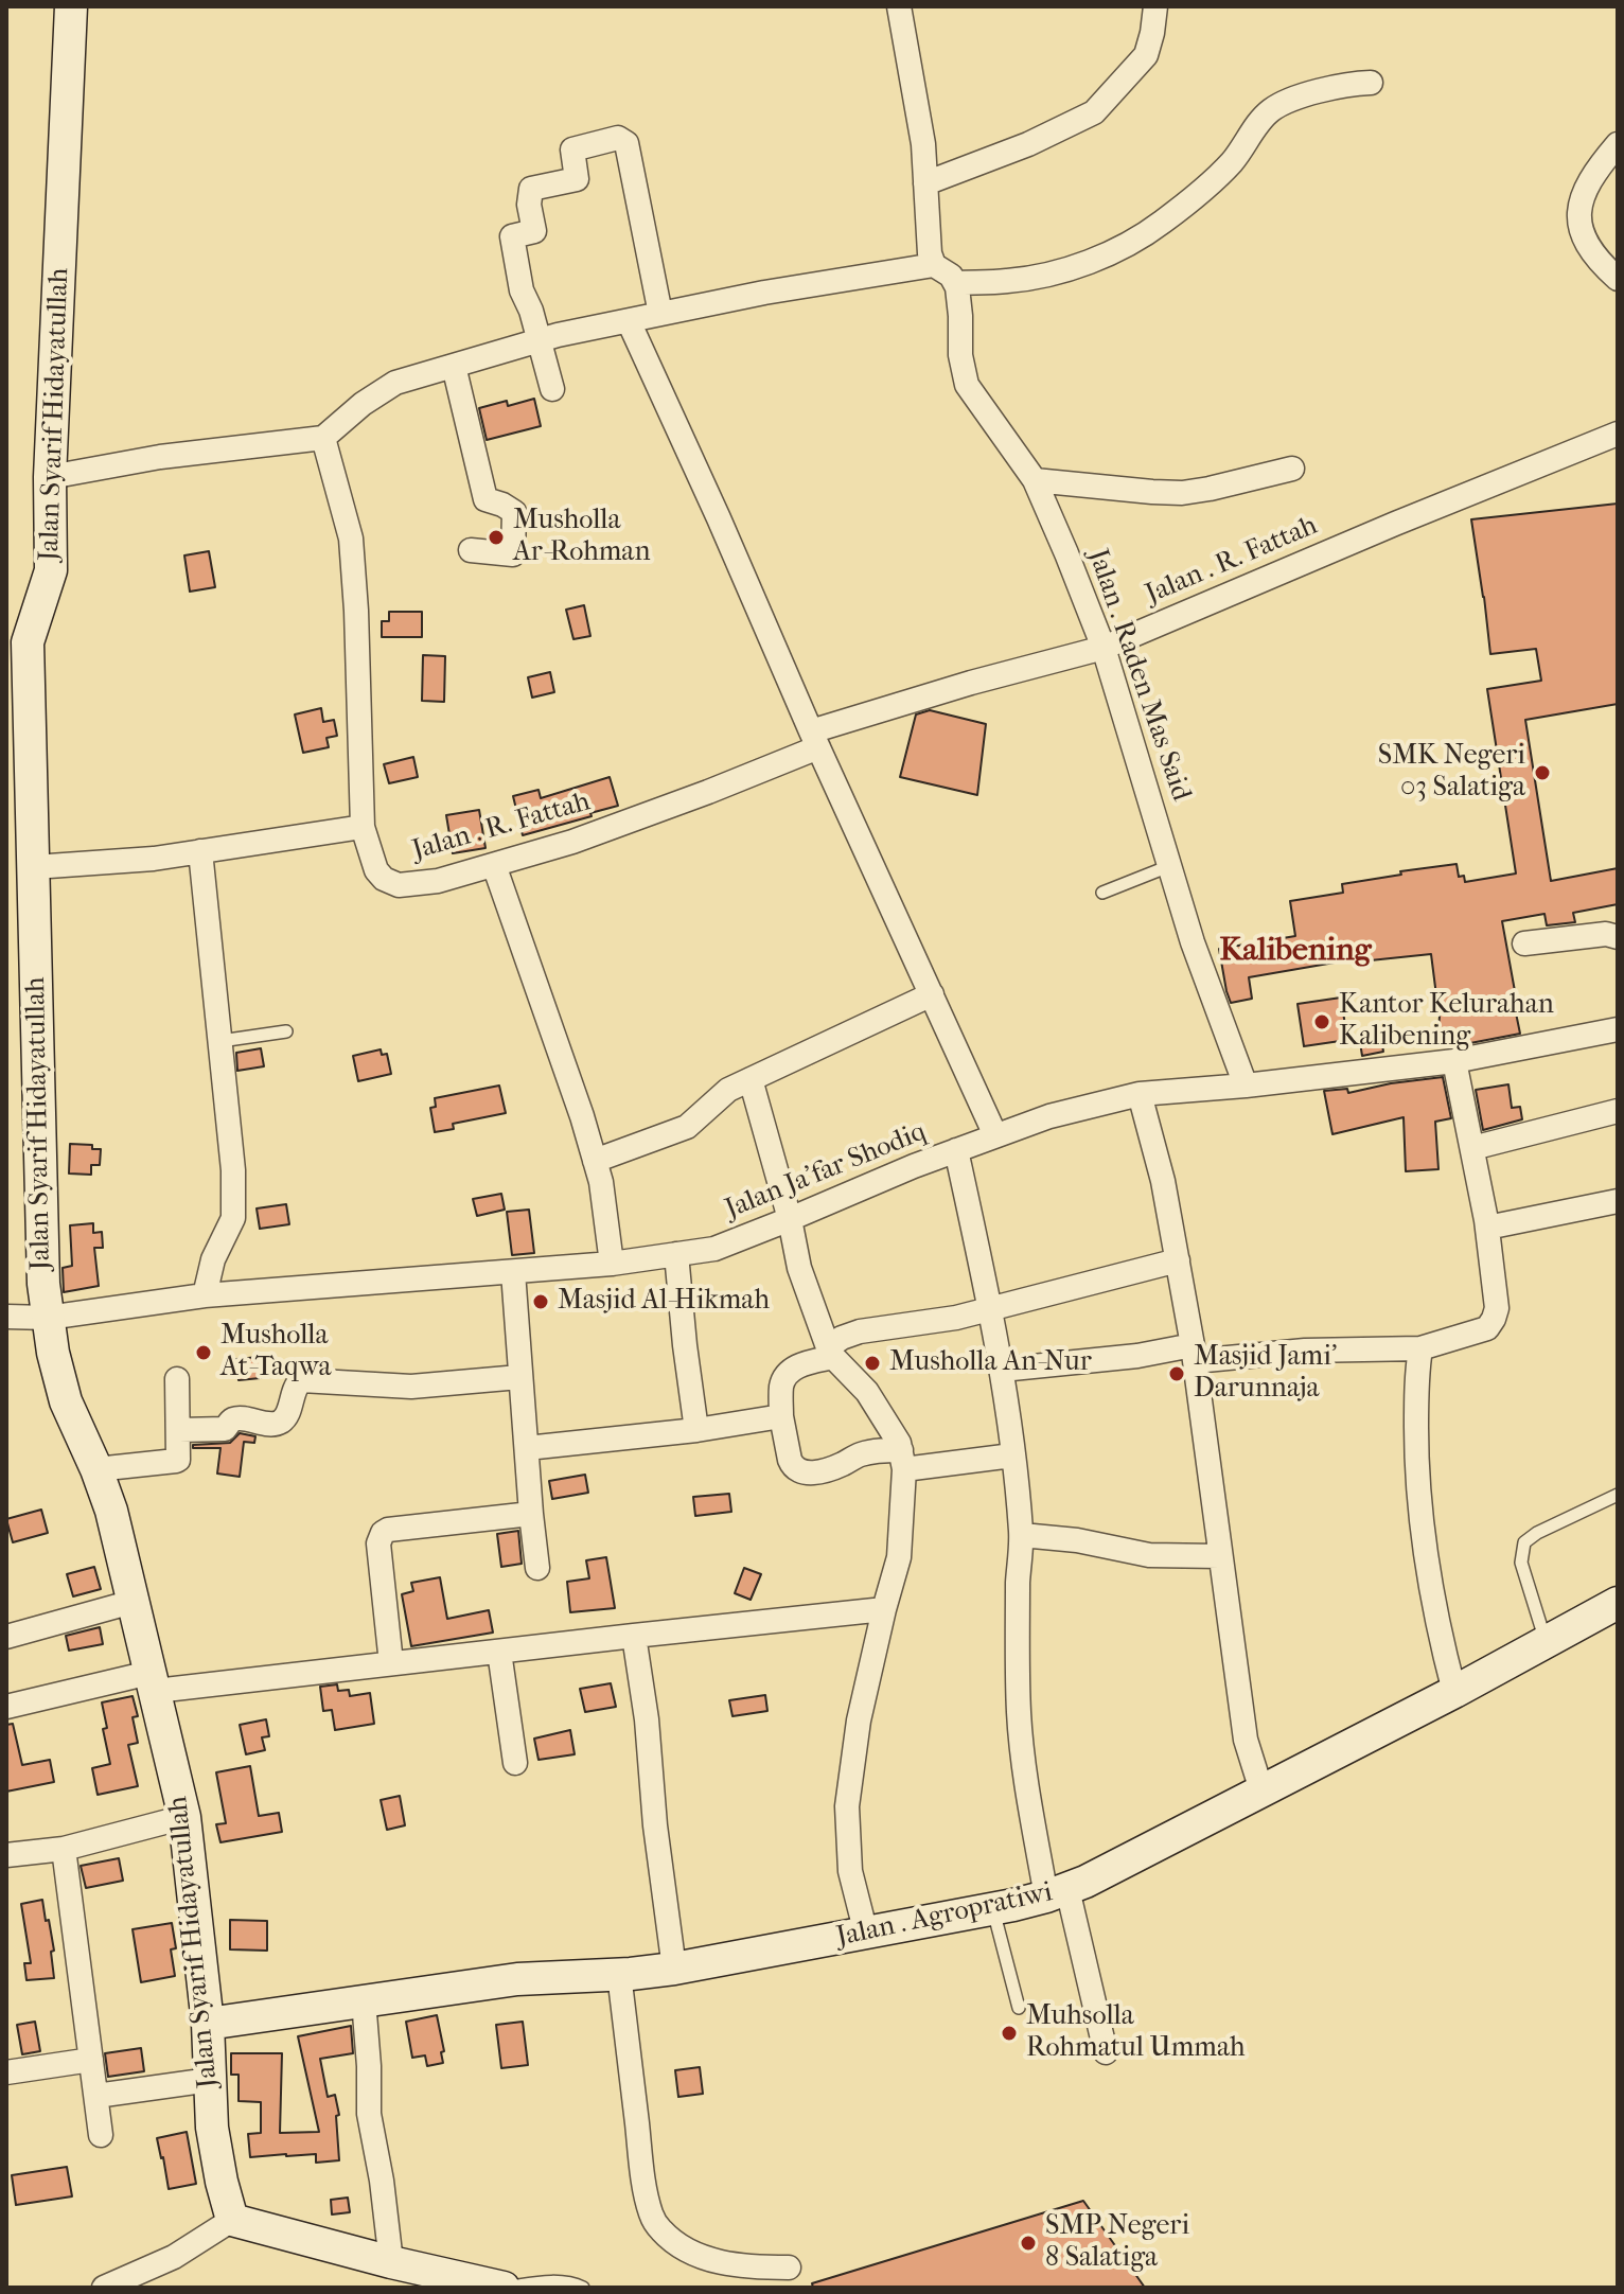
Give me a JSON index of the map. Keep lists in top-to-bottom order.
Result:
{
  "streets": {
    "street": [
      "Jalan Syarif Hidayatullah",
      "Jalan . R. Fattah",
      "Jalan . Raden Mas Said",
      "Jalan Ja'far Shodiq",
      "Jalan . Agropratiwi"
    ]
  },
  "crossings": [
    ["Jalan Syarif Hidayatullah", "Jalan Ja'far Shodiq"],
    ["Jalan Syarif Hidayatullah", "Jalan . Agropratiwi"],
    ["Jalan . R. Fattah", "Jalan . Raden Mas Said"],
    ["Jalan . Raden Mas Said", "Jalan Ja'far Shodiq"]
  ],
  "districts": ["Kalibening"],
  "places": [
    "Musholla Ar-Rohman",
    "SMK Negeri 03 Salatiga",
    "Kantor Kelurahan Kalibening",
    "Masjid Al-Hikmah",
    "Musholla At-Taqwa",
    "Musholla An-Nur",
    "Masjid Jami' Darunnaja",
    "Muhsolla Rohmatul Ummah",
    "SMP Negeri 8 Salatiga"
  ]
}
